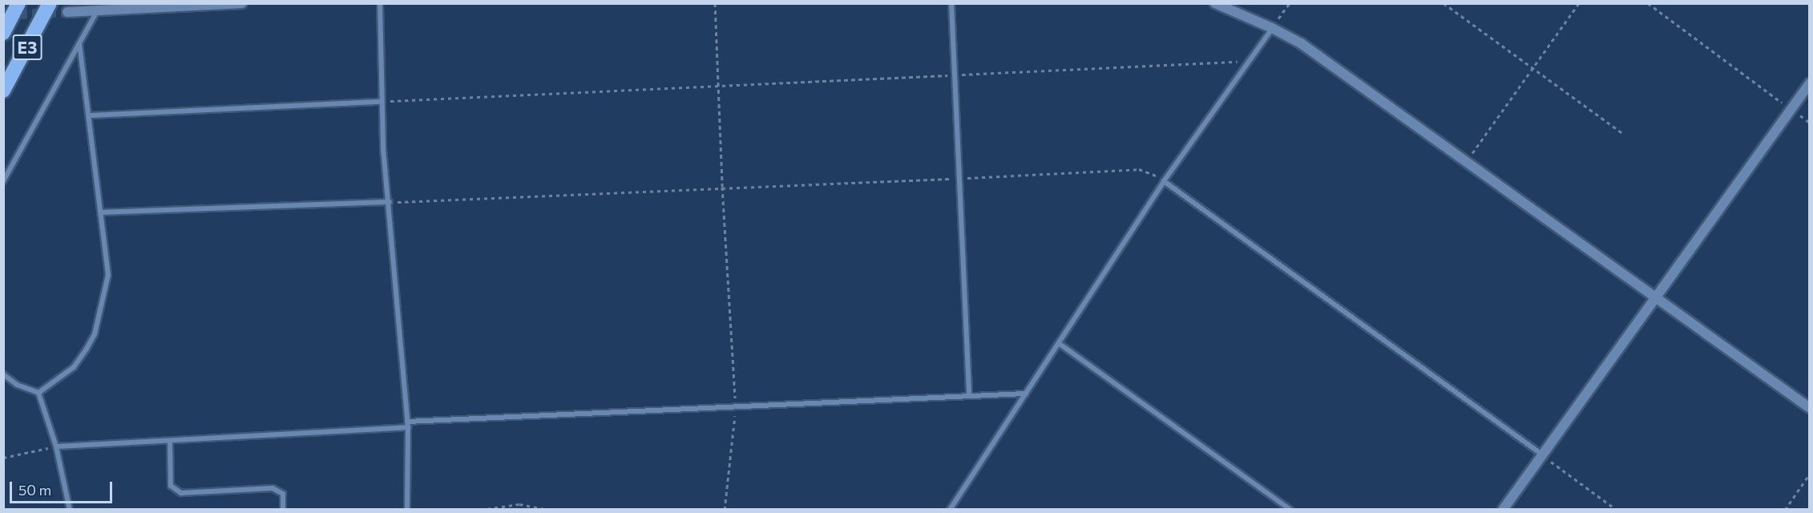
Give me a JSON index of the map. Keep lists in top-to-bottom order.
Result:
{
  "streets": {
    "highway": ["E3"]
  },
  "scale_bar": "50 m"
}
